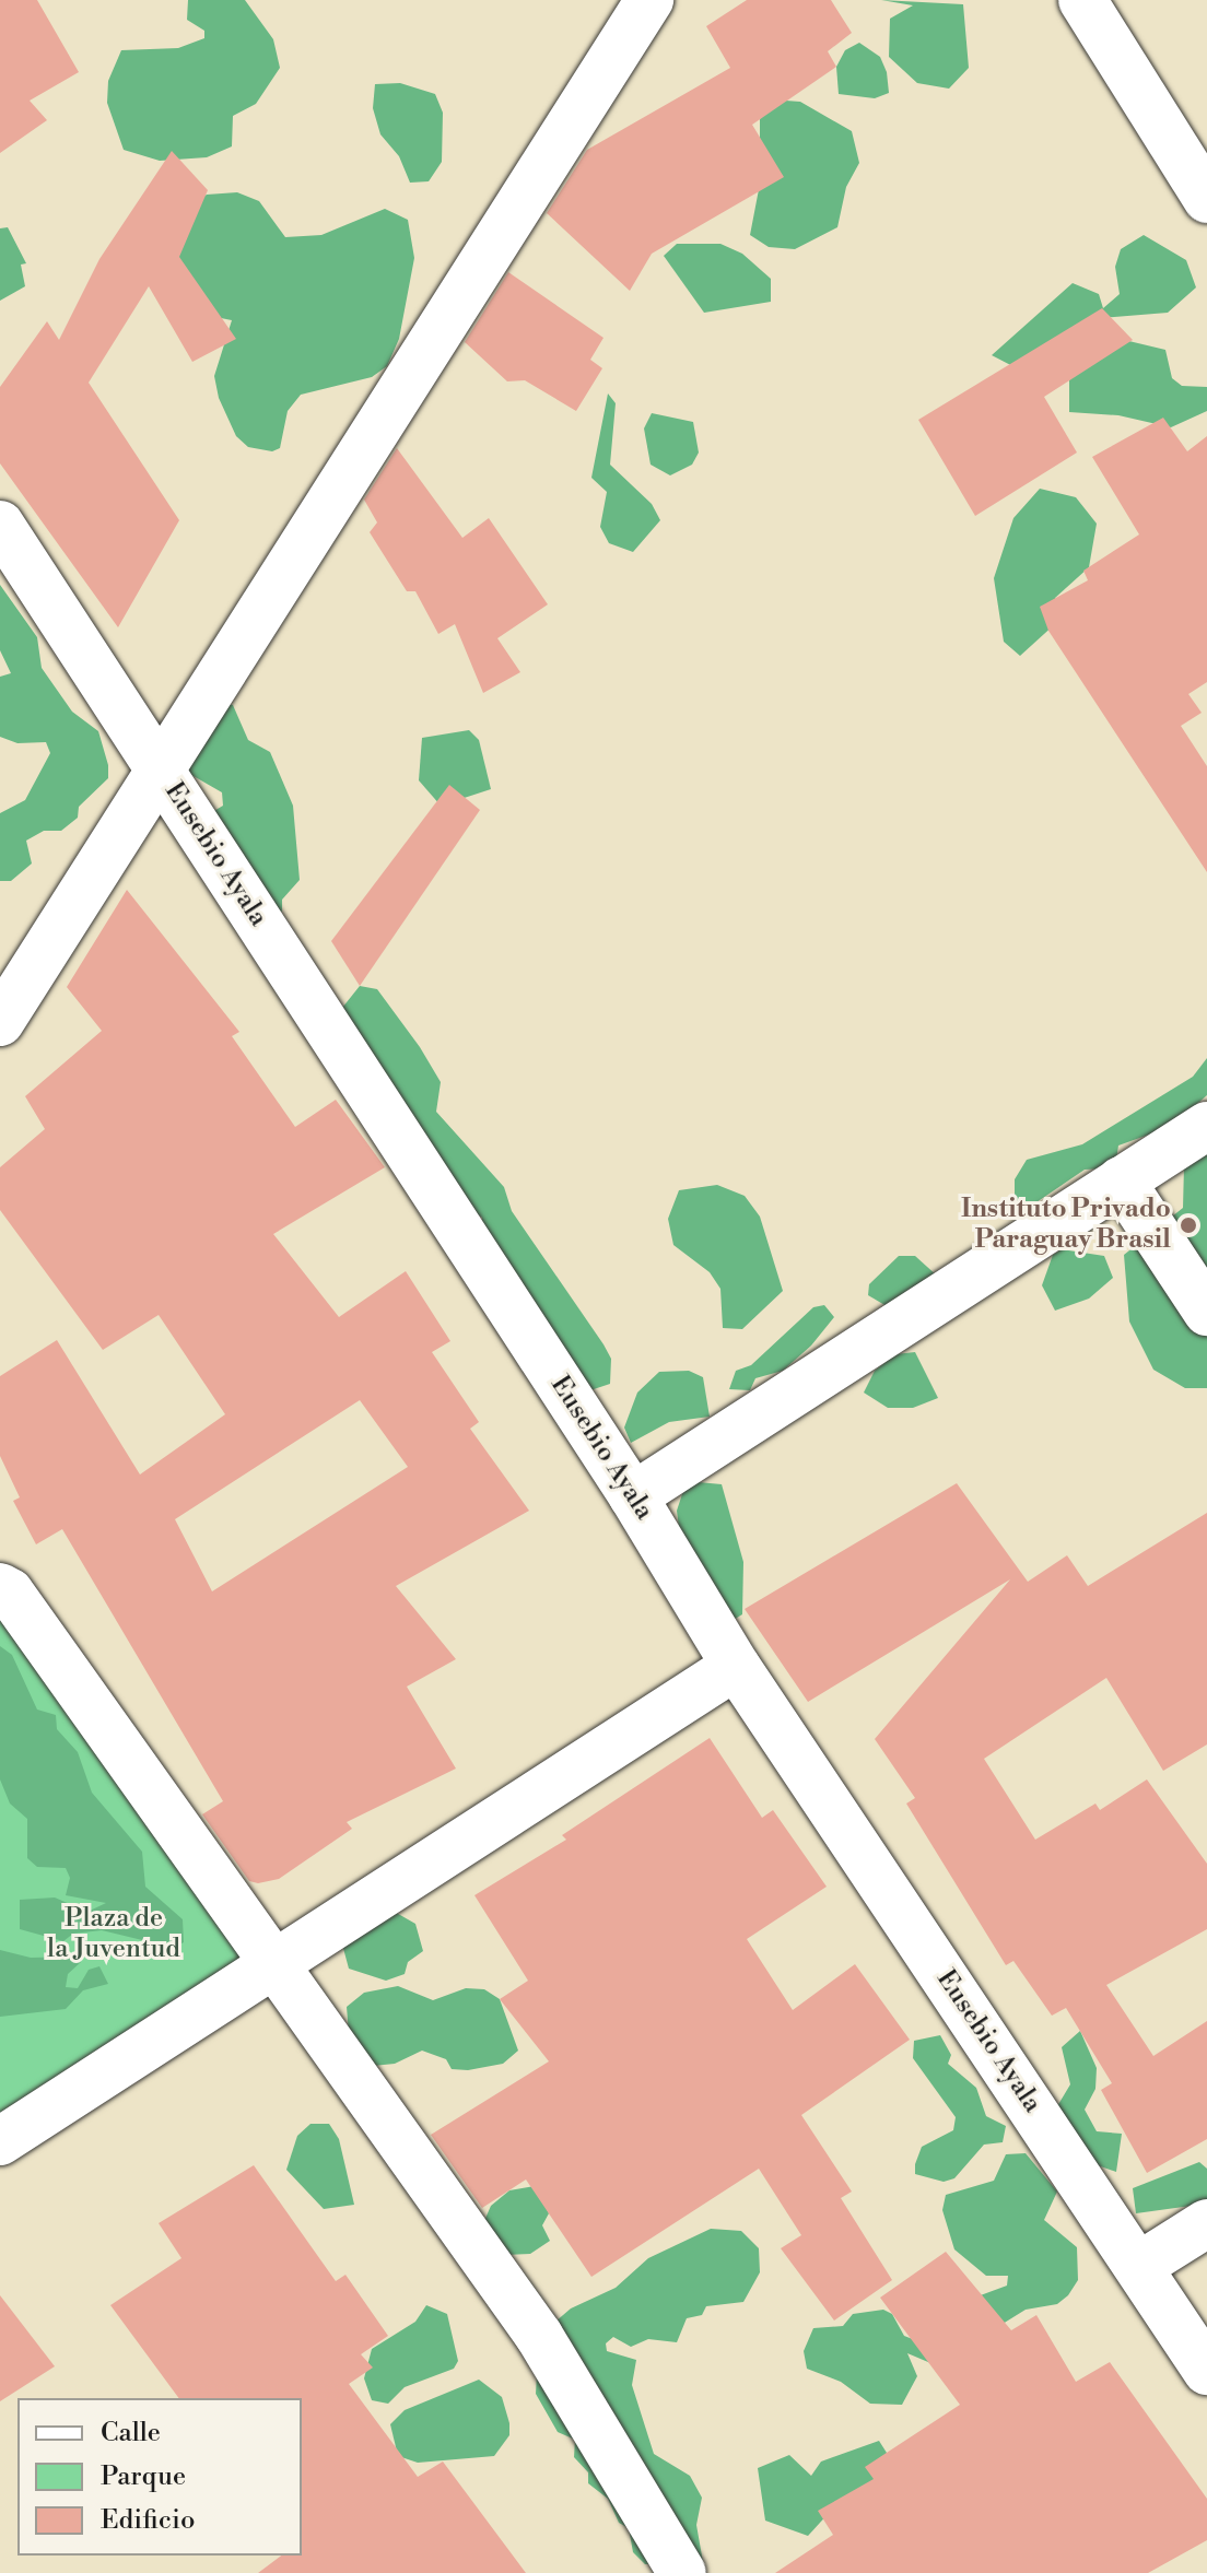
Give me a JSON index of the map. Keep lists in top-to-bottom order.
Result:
{
  "streets": {
    "street": ["Eusebio Ayala"]
  },
  "parks": ["Plaza de la Juventud"],
  "places": ["Instituto Privado Paraguay Brasil"],
  "legend": ["Calle", "Parque", "Edificio"]
}
